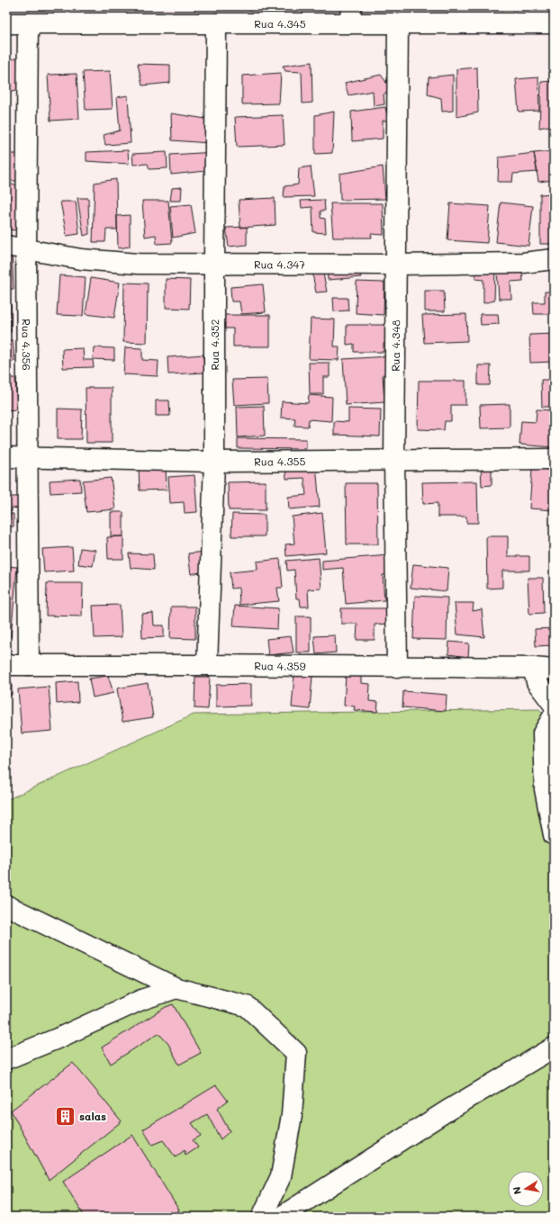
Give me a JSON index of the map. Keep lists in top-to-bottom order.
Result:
{
  "streets": {
    "street": [
      "Rua 4.345",
      "Rua 4.347",
      "Rua 4.356",
      "Rua 4.352",
      "Rua 4.348",
      "Rua 4.355",
      "Rua 4.359"
    ]
  },
  "crossings": [
    ["Rua 4.345", "Rua 4.356"],
    ["Rua 4.345", "Rua 4.352"],
    ["Rua 4.345", "Rua 4.348"],
    ["Rua 4.347", "Rua 4.356"],
    ["Rua 4.347", "Rua 4.352"],
    ["Rua 4.347", "Rua 4.348"],
    ["Rua 4.356", "Rua 4.355"],
    ["Rua 4.356", "Rua 4.359"],
    ["Rua 4.352", "Rua 4.355"],
    ["Rua 4.352", "Rua 4.359"],
    ["Rua 4.348", "Rua 4.355"],
    ["Rua 4.348", "Rua 4.359"]
  ],
  "places": {
    "building": ["salas"]
  },
  "north": "left"
}
